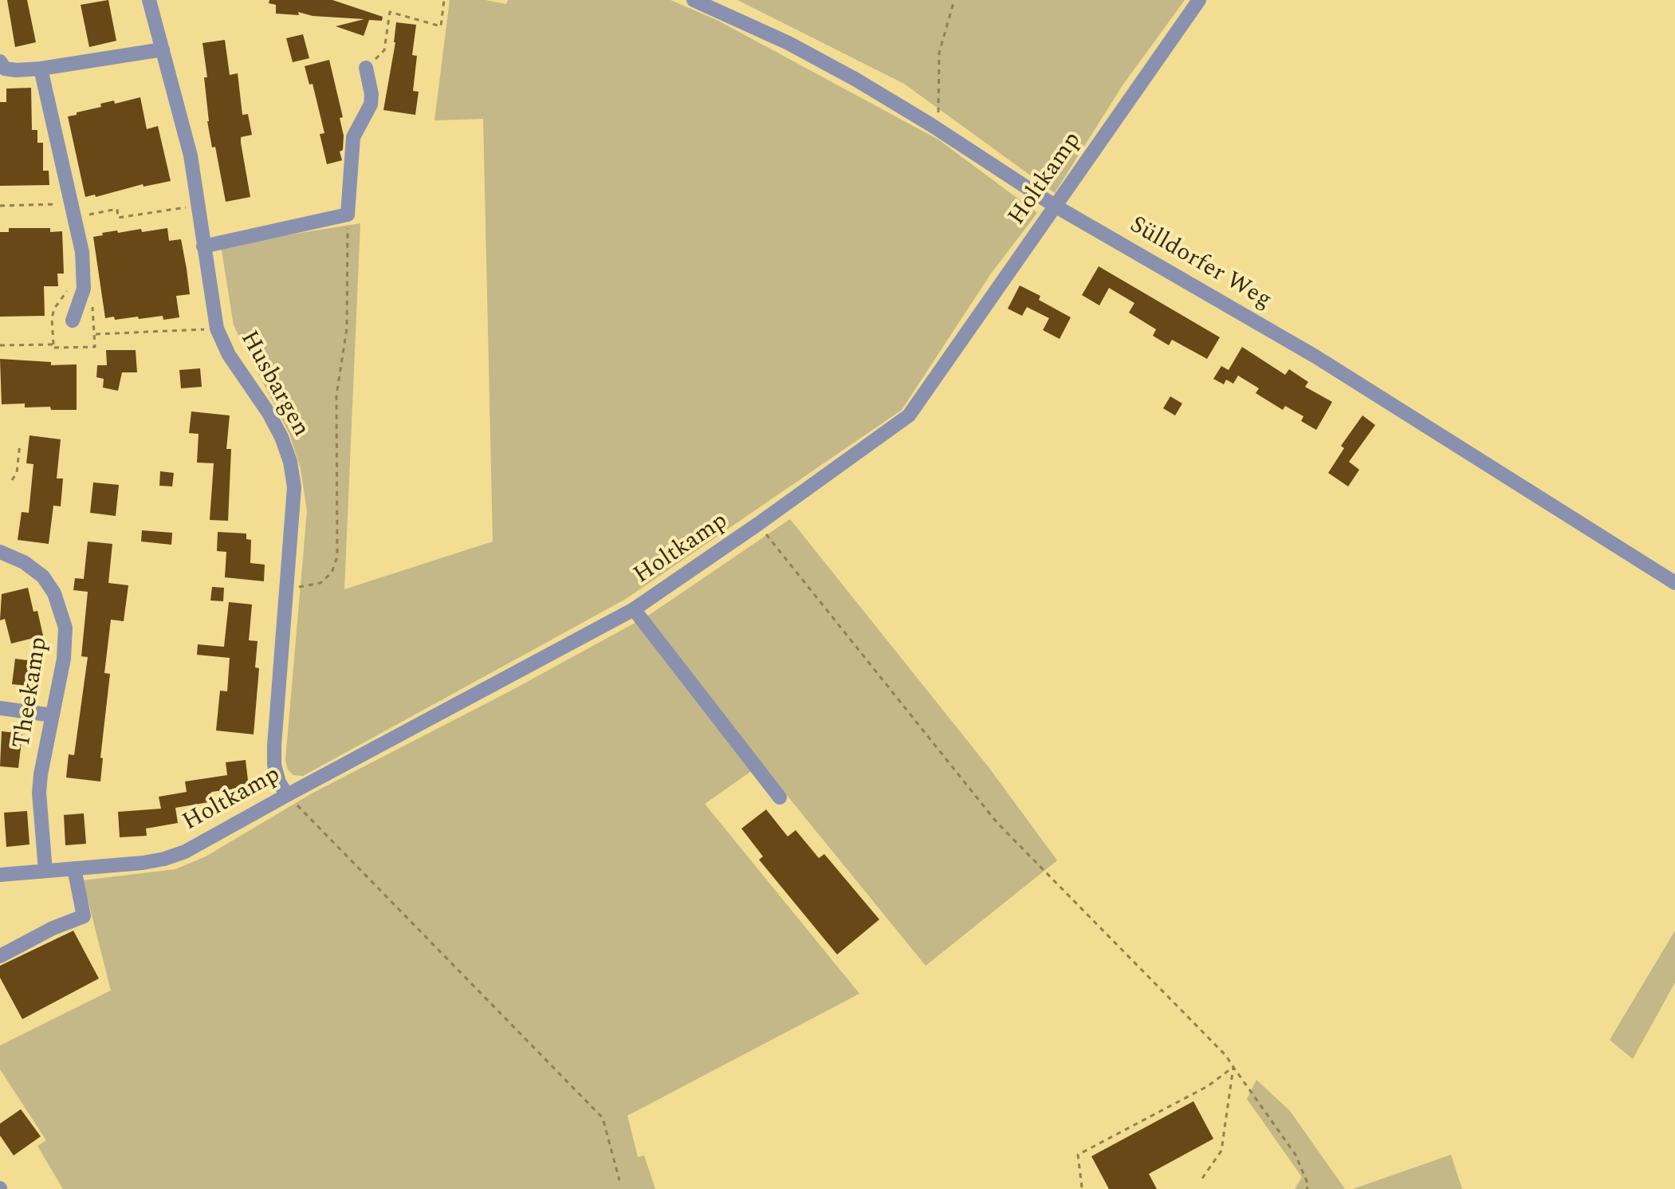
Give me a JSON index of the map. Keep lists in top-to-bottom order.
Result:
{
  "streets": {
    "street": [
      "Holtkamp",
      "Sülldorfer Weg",
      "Husbargen",
      "Theekamp"
    ]
  },
  "crossings": [
    ["Holtkamp", "Sülldorfer Weg"],
    ["Holtkamp", "Husbargen"],
    ["Holtkamp", "Theekamp"]
  ]
}
